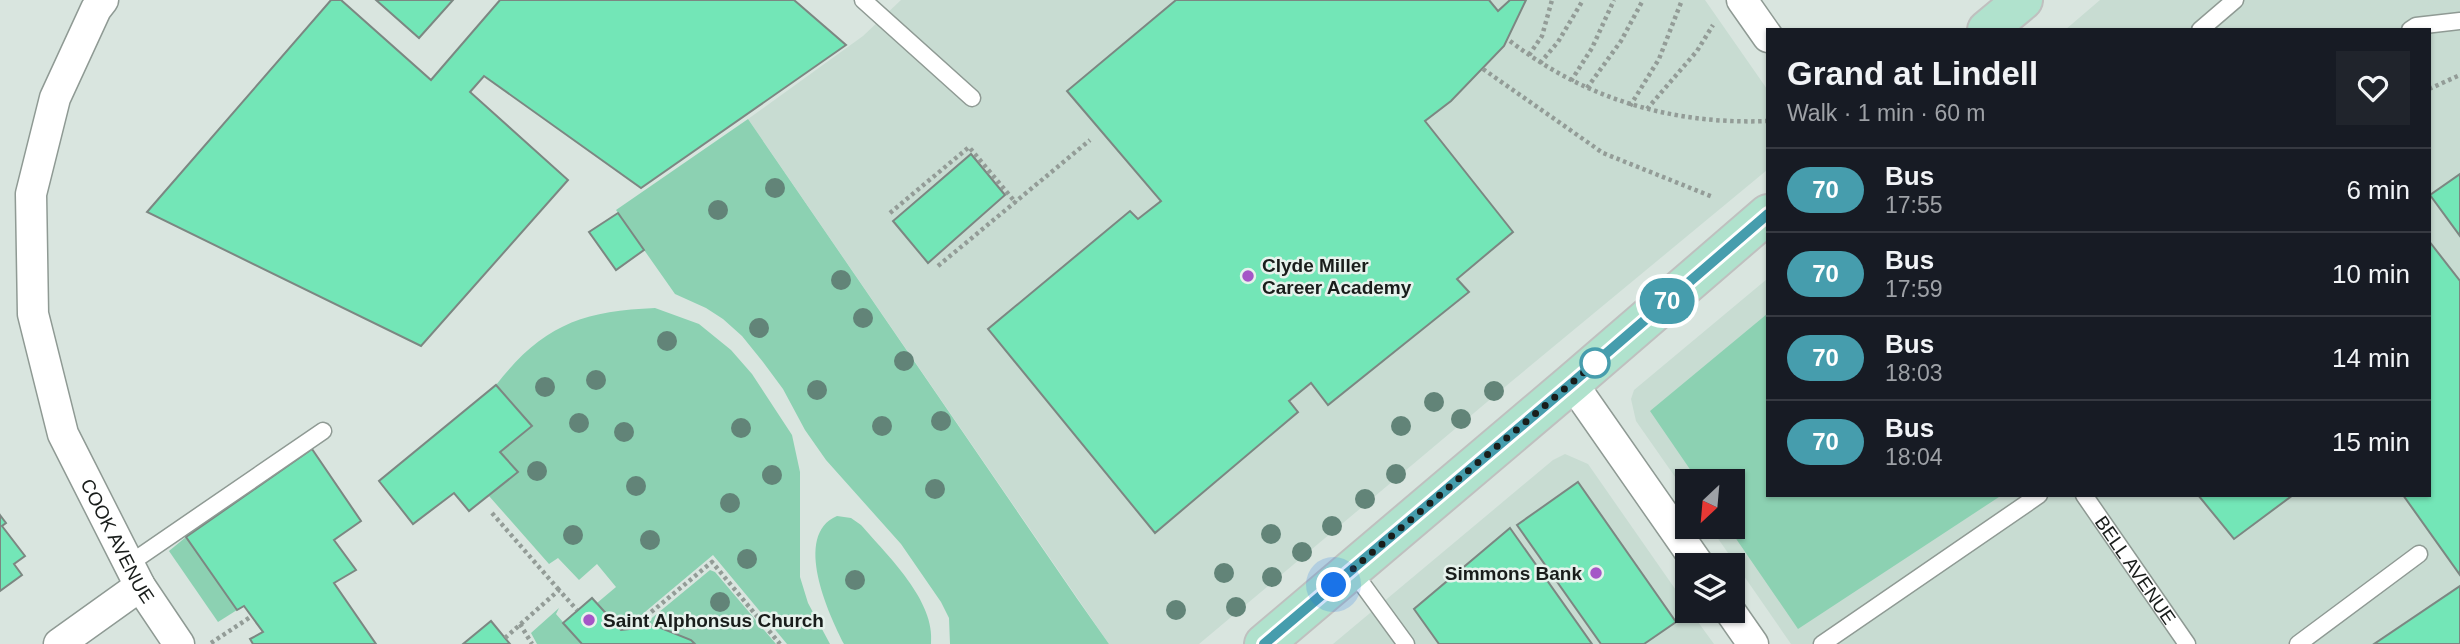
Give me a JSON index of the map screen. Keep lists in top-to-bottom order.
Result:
{
  "streets": {
    "street": ["COOK AVENUE"],
    "lane": ["BELL AVENUE"]
  },
  "places": ["Clyde Miller Career Academy", "Simmons Bank", "Saint Alphonsus Church"],
  "lines": ["bus line 70"],
  "north": "bottom left",
  "page": {
    "on_map": "70",
    "heading": ["Grand at Lindell", "Walk · 1 min · 60 m"],
    "list": [
      {
        "mark": "70",
        "name": "Bus",
        "note": "17:55",
        "value": "6 min"
      },
      {
        "mark": "70",
        "name": "Bus",
        "note": "17:59",
        "value": "10 min"
      },
      {
        "mark": "70",
        "name": "Bus",
        "note": "18:03",
        "value": "14 min"
      },
      {
        "mark": "70",
        "name": "Bus",
        "note": "18:04",
        "value": "15 min"
      }
    ]
  }
}
